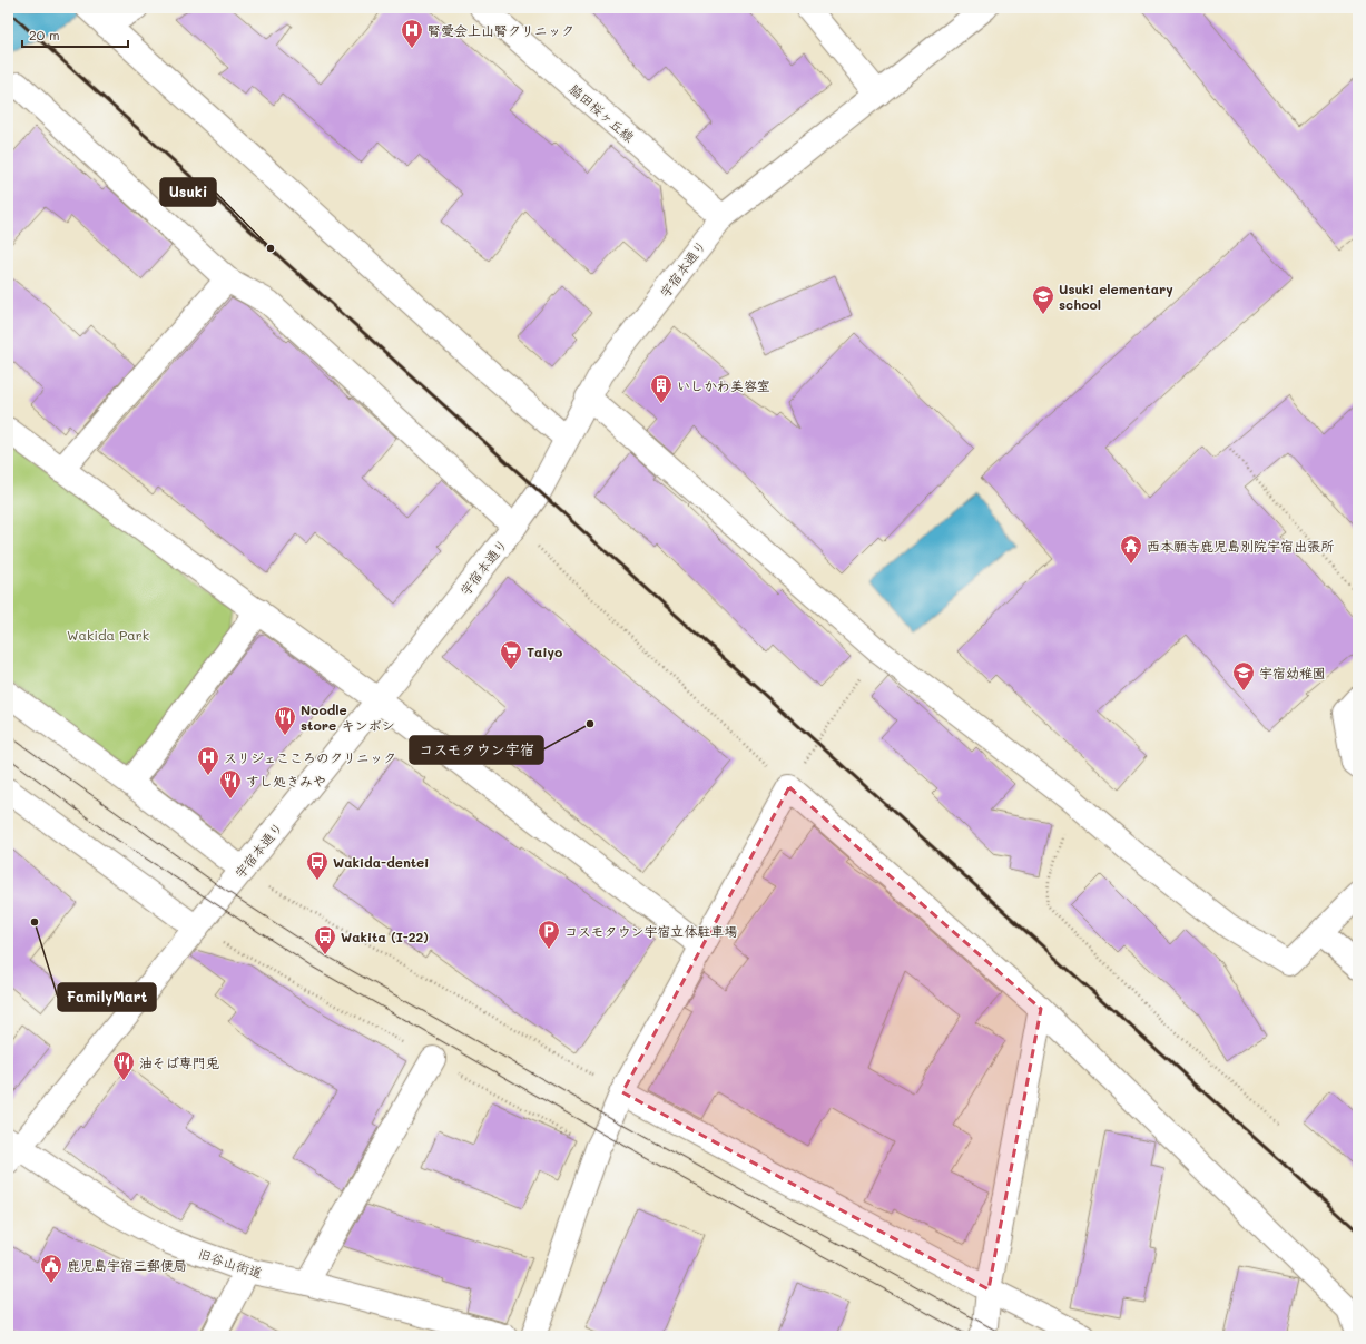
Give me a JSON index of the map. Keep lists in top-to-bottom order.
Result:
{
  "streets": {
    "street": ["脇田桜ヶ丘線", "宇宿本通り", "旧谷山街道"]
  },
  "crossings": [
    ["脇田桜ヶ丘線", "宇宿本通り"],
    ["宇宿本通り", "旧谷山街道"]
  ],
  "parks": ["Wakida Park"],
  "places": {
    "hospital": ["腎愛会上山腎クリニック", "スリジェこころのクリニック"],
    "other": ["Usuki", "コスモタウン宇宿", "FamilyMart"],
    "school or university": ["Usuki elementary school", "宇宿幼稚園"],
    "building": ["いしかわ美容室"],
    "temple": ["西本願寺鹿児島別院宇宿出張所"],
    "supermarket": ["Taiyo"],
    "restaurant": ["Noodle store キンボシ", "すし処きみや", "油そば専門兎"],
    "bus stop": ["Wakida-dentei", "Wakita (I-22)"],
    "parking": ["コスモタウン宇宿立体駐車場"],
    "public building": ["鹿児島宇宿三郵便局"]
  },
  "scale_bar": "20 m"
}
